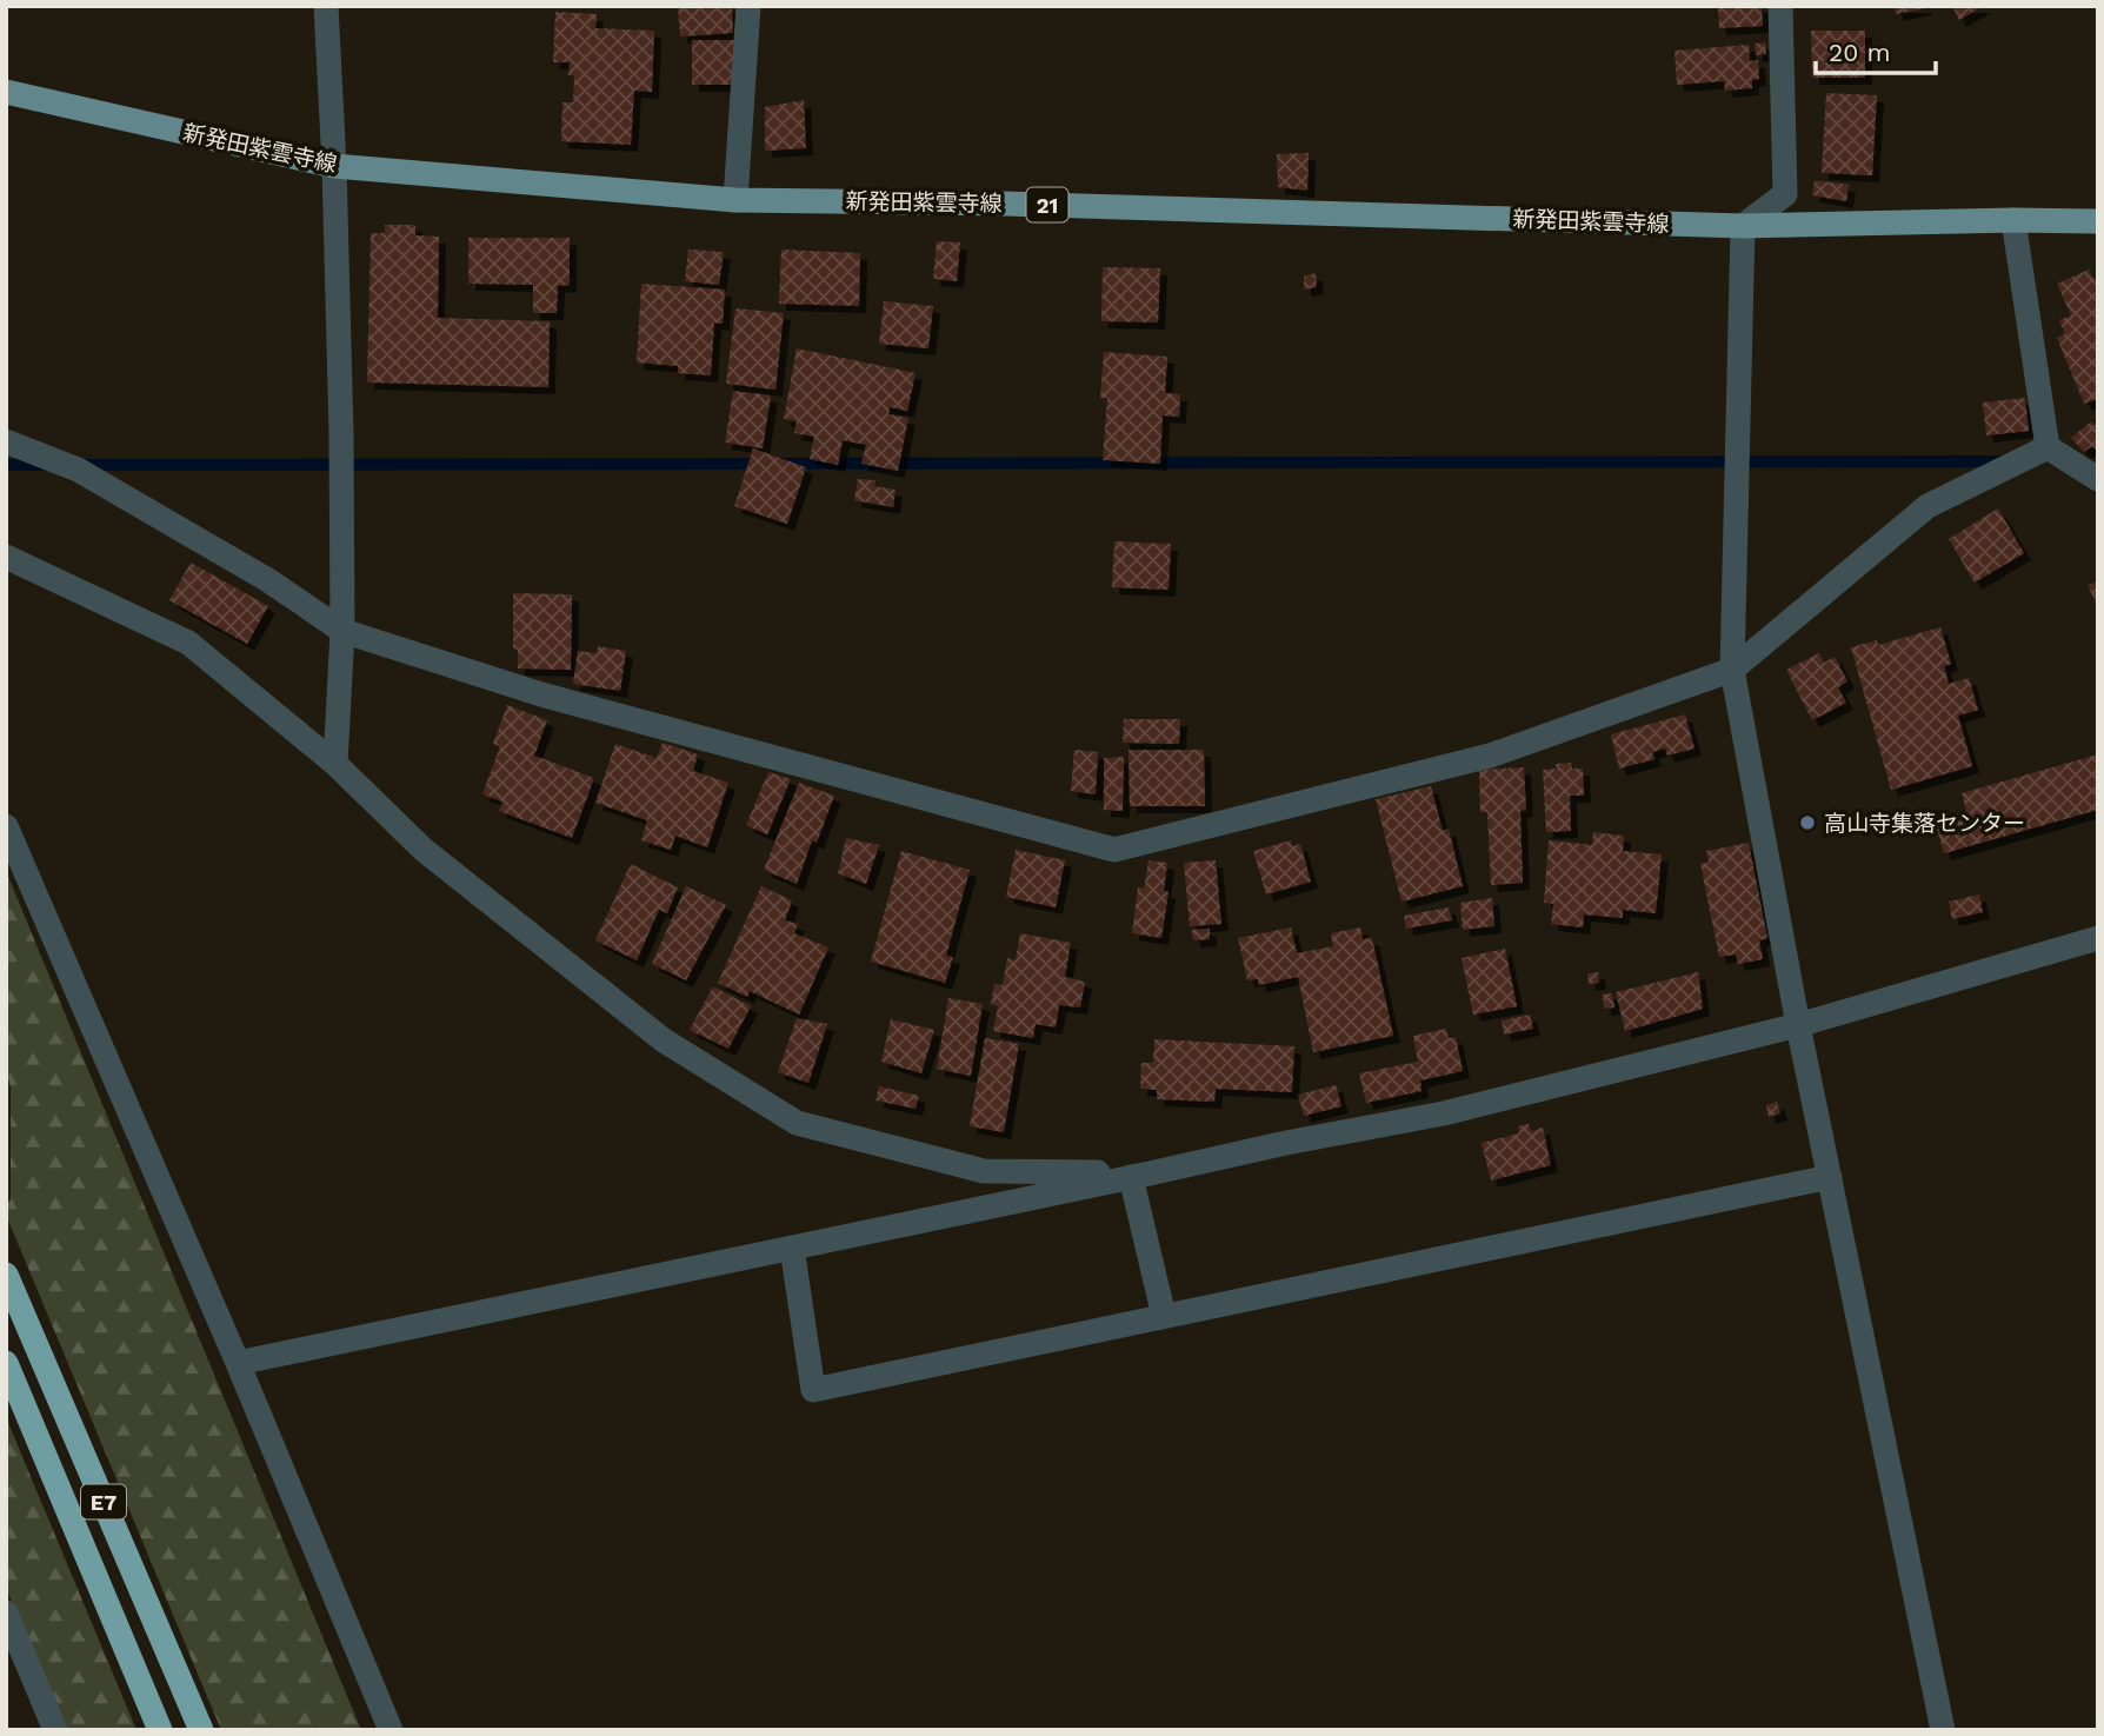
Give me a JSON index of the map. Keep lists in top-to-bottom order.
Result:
{
  "streets": {
    "highway": ["E7"],
    "main road": ["新発田紫雲寺線", "21"]
  },
  "places": ["高山寺集落センター"],
  "scale_bar": "20 m"
}
